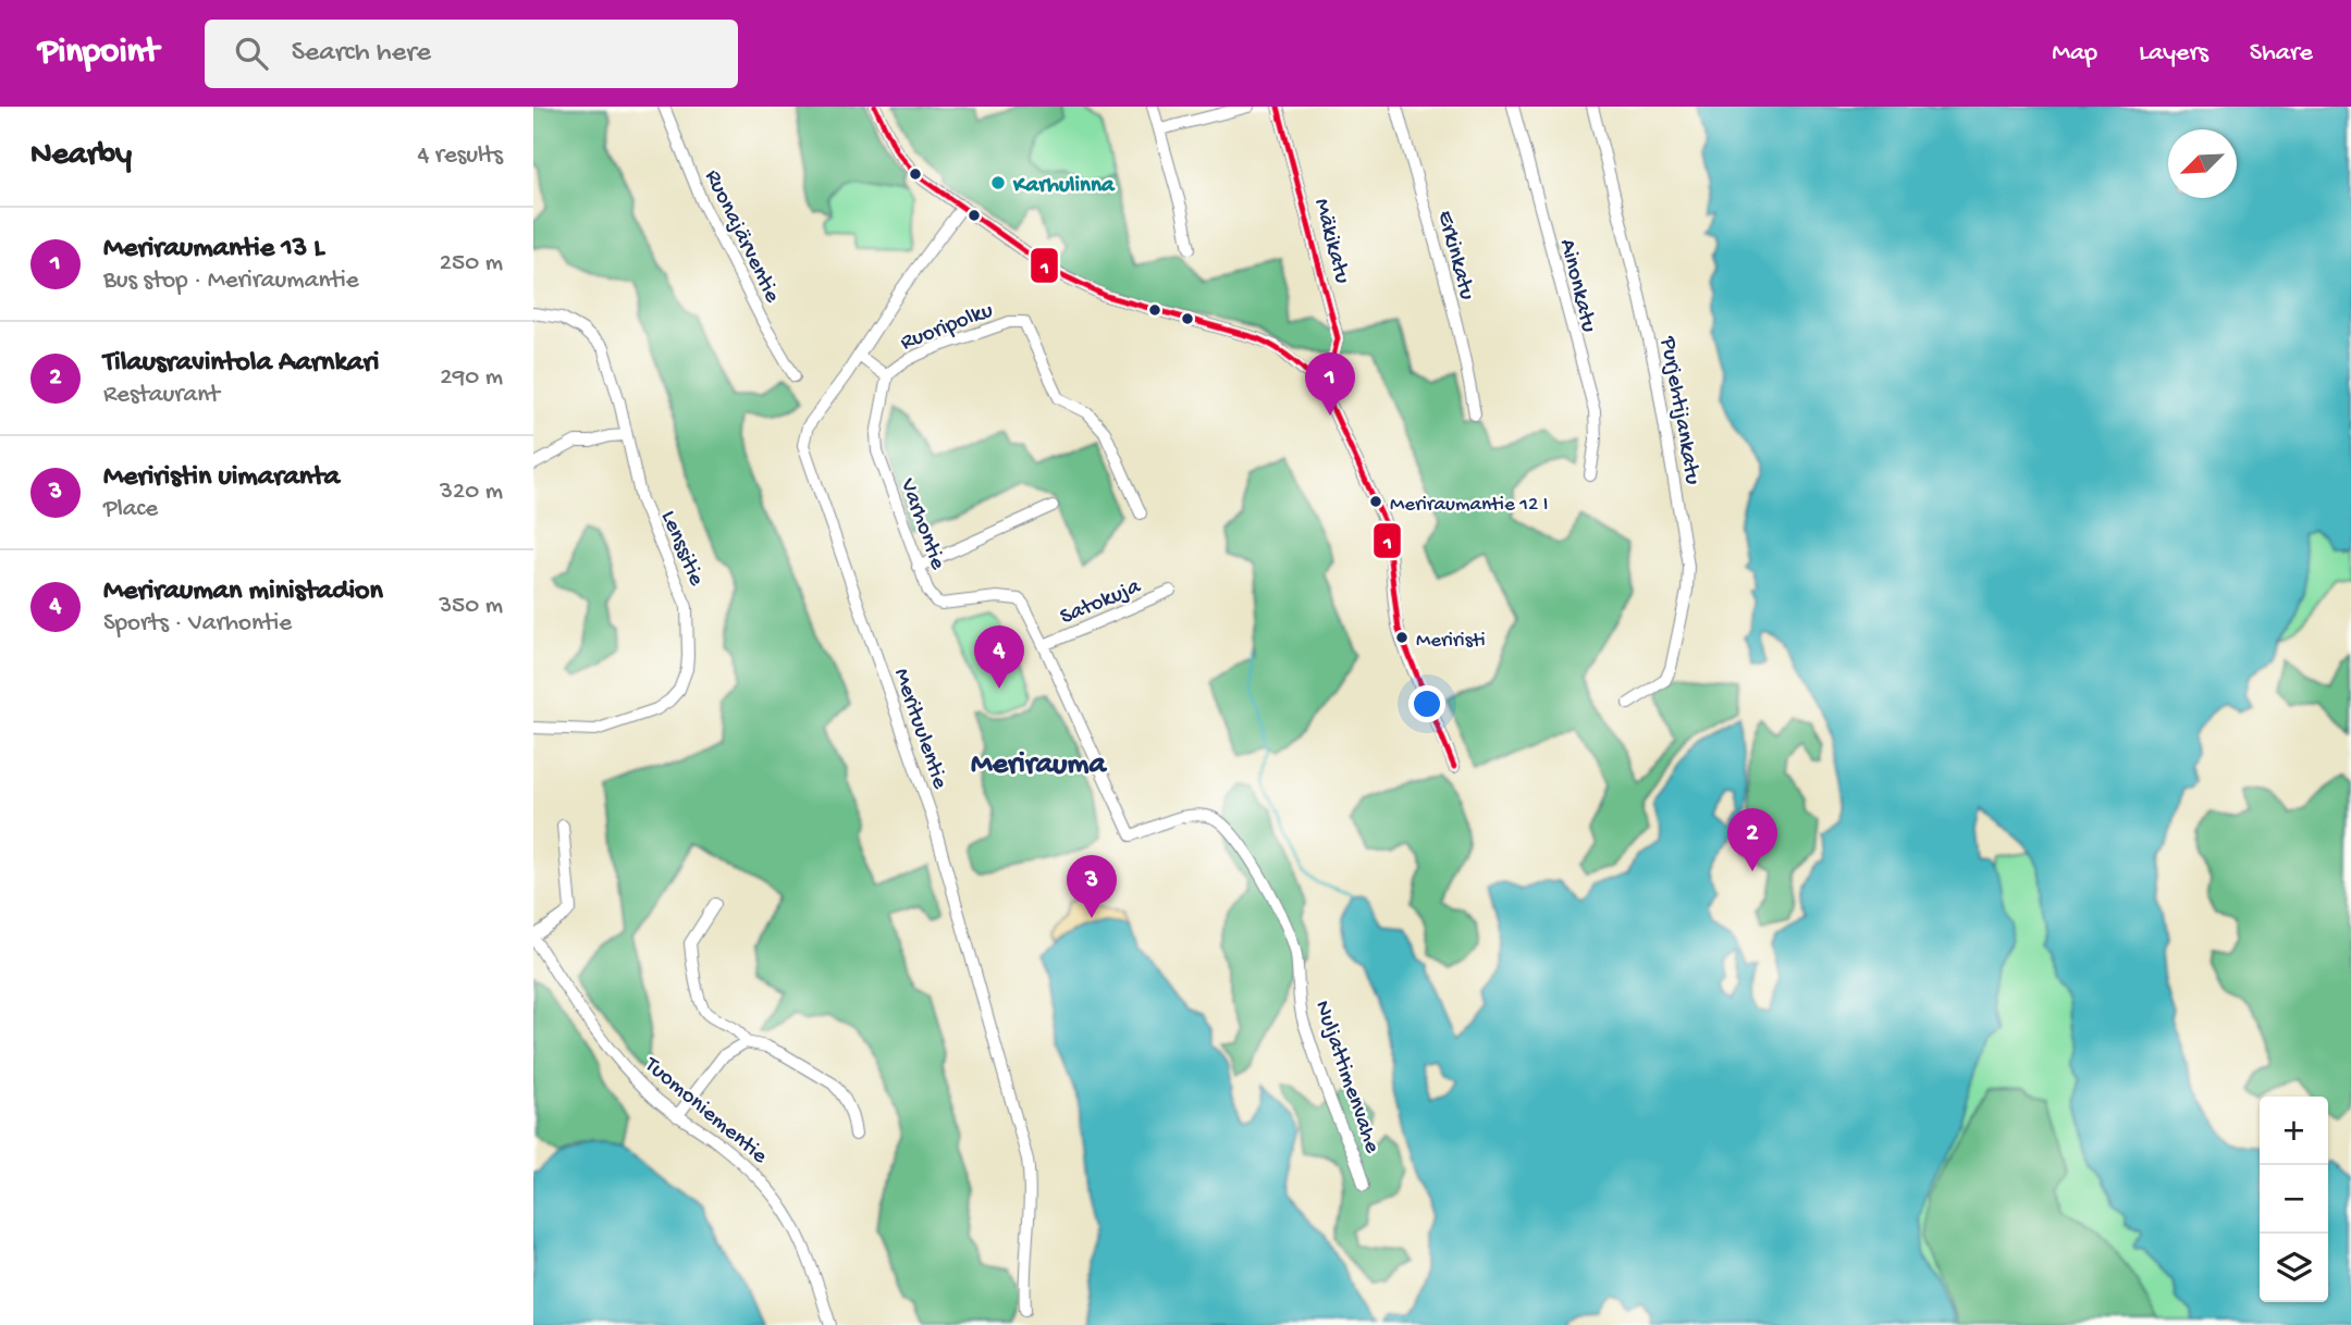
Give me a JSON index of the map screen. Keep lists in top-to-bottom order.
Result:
{
  "streets": {
    "street": [
      "Ruonajärventie",
      "Mäkikatu",
      "Erkinkatu",
      "Ainonkatu",
      "Ruoripolku",
      "Purjehtijankatu",
      "Varhontie",
      "Lenssitie",
      "Satokuja",
      "Merituulentie",
      "Nuljattimenvahe",
      "Tuomoniementie"
    ]
  },
  "crossings": [
    ["Ruoripolku", "Varhontie"],
    ["Varhontie", "Satokuja"],
    ["Varhontie", "Nuljattimenvahe"]
  ],
  "districts": ["Merirauma"],
  "places": ["Karhulinna", "Meriraumantie 12 I", "Meriristi"],
  "lines": ["transit line 1"],
  "north": "bottom left",
  "page": {
    "header": "Pinpoint",
    "search": "Search here",
    "nav": ["Map", "Layers", "Share"],
    "heading": ["Nearby", "4 results"],
    "list": [
      {
        "mark": "1",
        "name": "Meriraumantie 13 L",
        "note": "Bus stop · Meriraumantie",
        "value": "250 m"
      },
      {
        "mark": "2",
        "name": "Tilausravintola Aarnkari",
        "note": "Restaurant",
        "value": "290 m"
      },
      {
        "mark": "3",
        "name": "Meriristin uimaranta",
        "note": "Place",
        "value": "320 m"
      },
      {
        "mark": "4",
        "name": "Merirauman ministadion",
        "note": "Sports · Varhontie",
        "value": "350 m"
      }
    ],
    "pins": [
      "1",
      "4",
      "2",
      "3"
    ],
    "map_buttons": ["+", "−"]
  }
}
